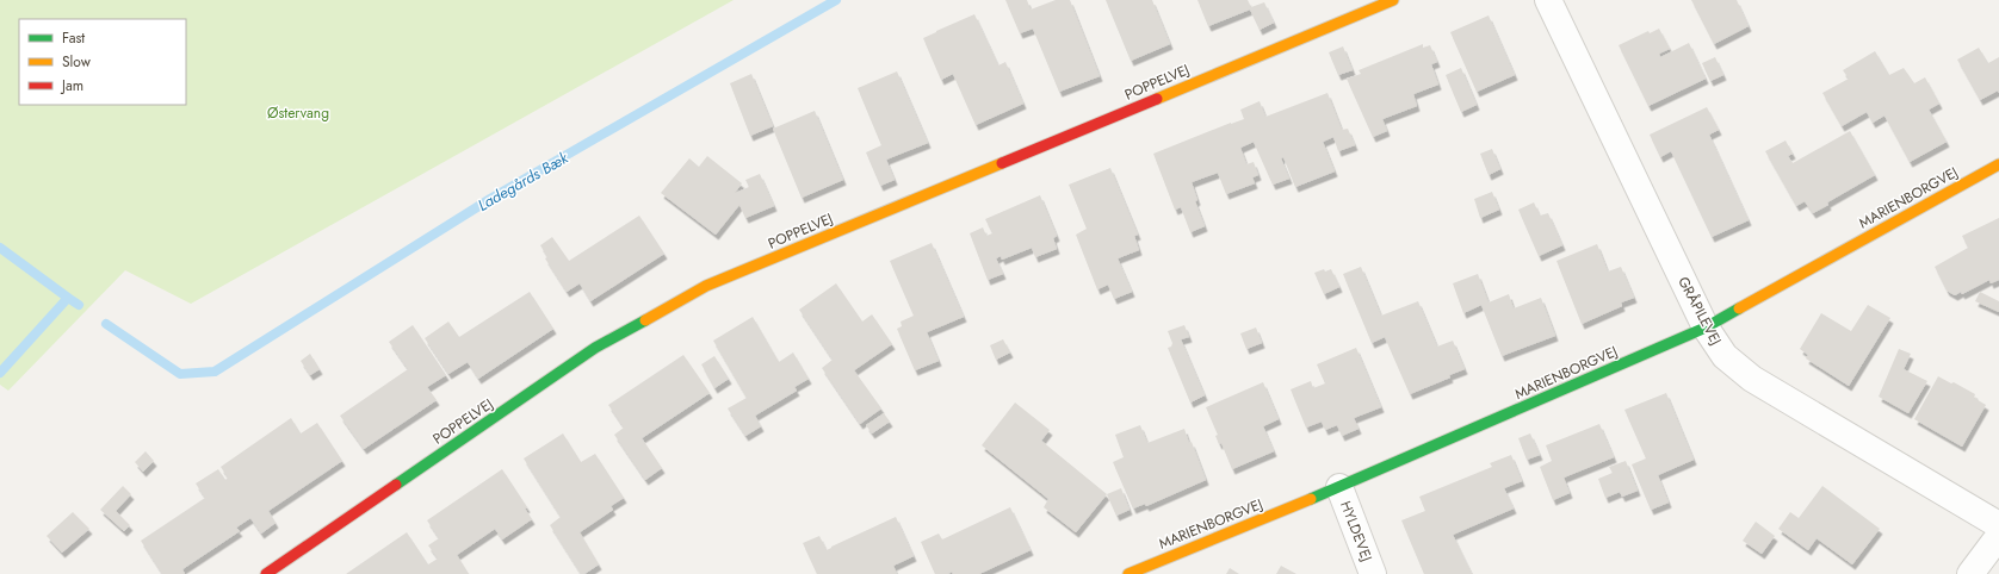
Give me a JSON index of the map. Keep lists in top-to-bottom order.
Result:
{
  "streets": {
    "street": [
      "POPPELVEJ",
      "MARIENBORGVEJ",
      "GRÅPILEVEJ",
      "HYLDEVEJ"
    ]
  },
  "crossings": [
    ["MARIENBORGVEJ", "GRÅPILEVEJ"],
    ["MARIENBORGVEJ", "HYLDEVEJ"]
  ],
  "water": ["Ladegårds Bæk"],
  "parks": ["Østervang"],
  "legend": ["Fast", "Slow", "Jam"]
}
